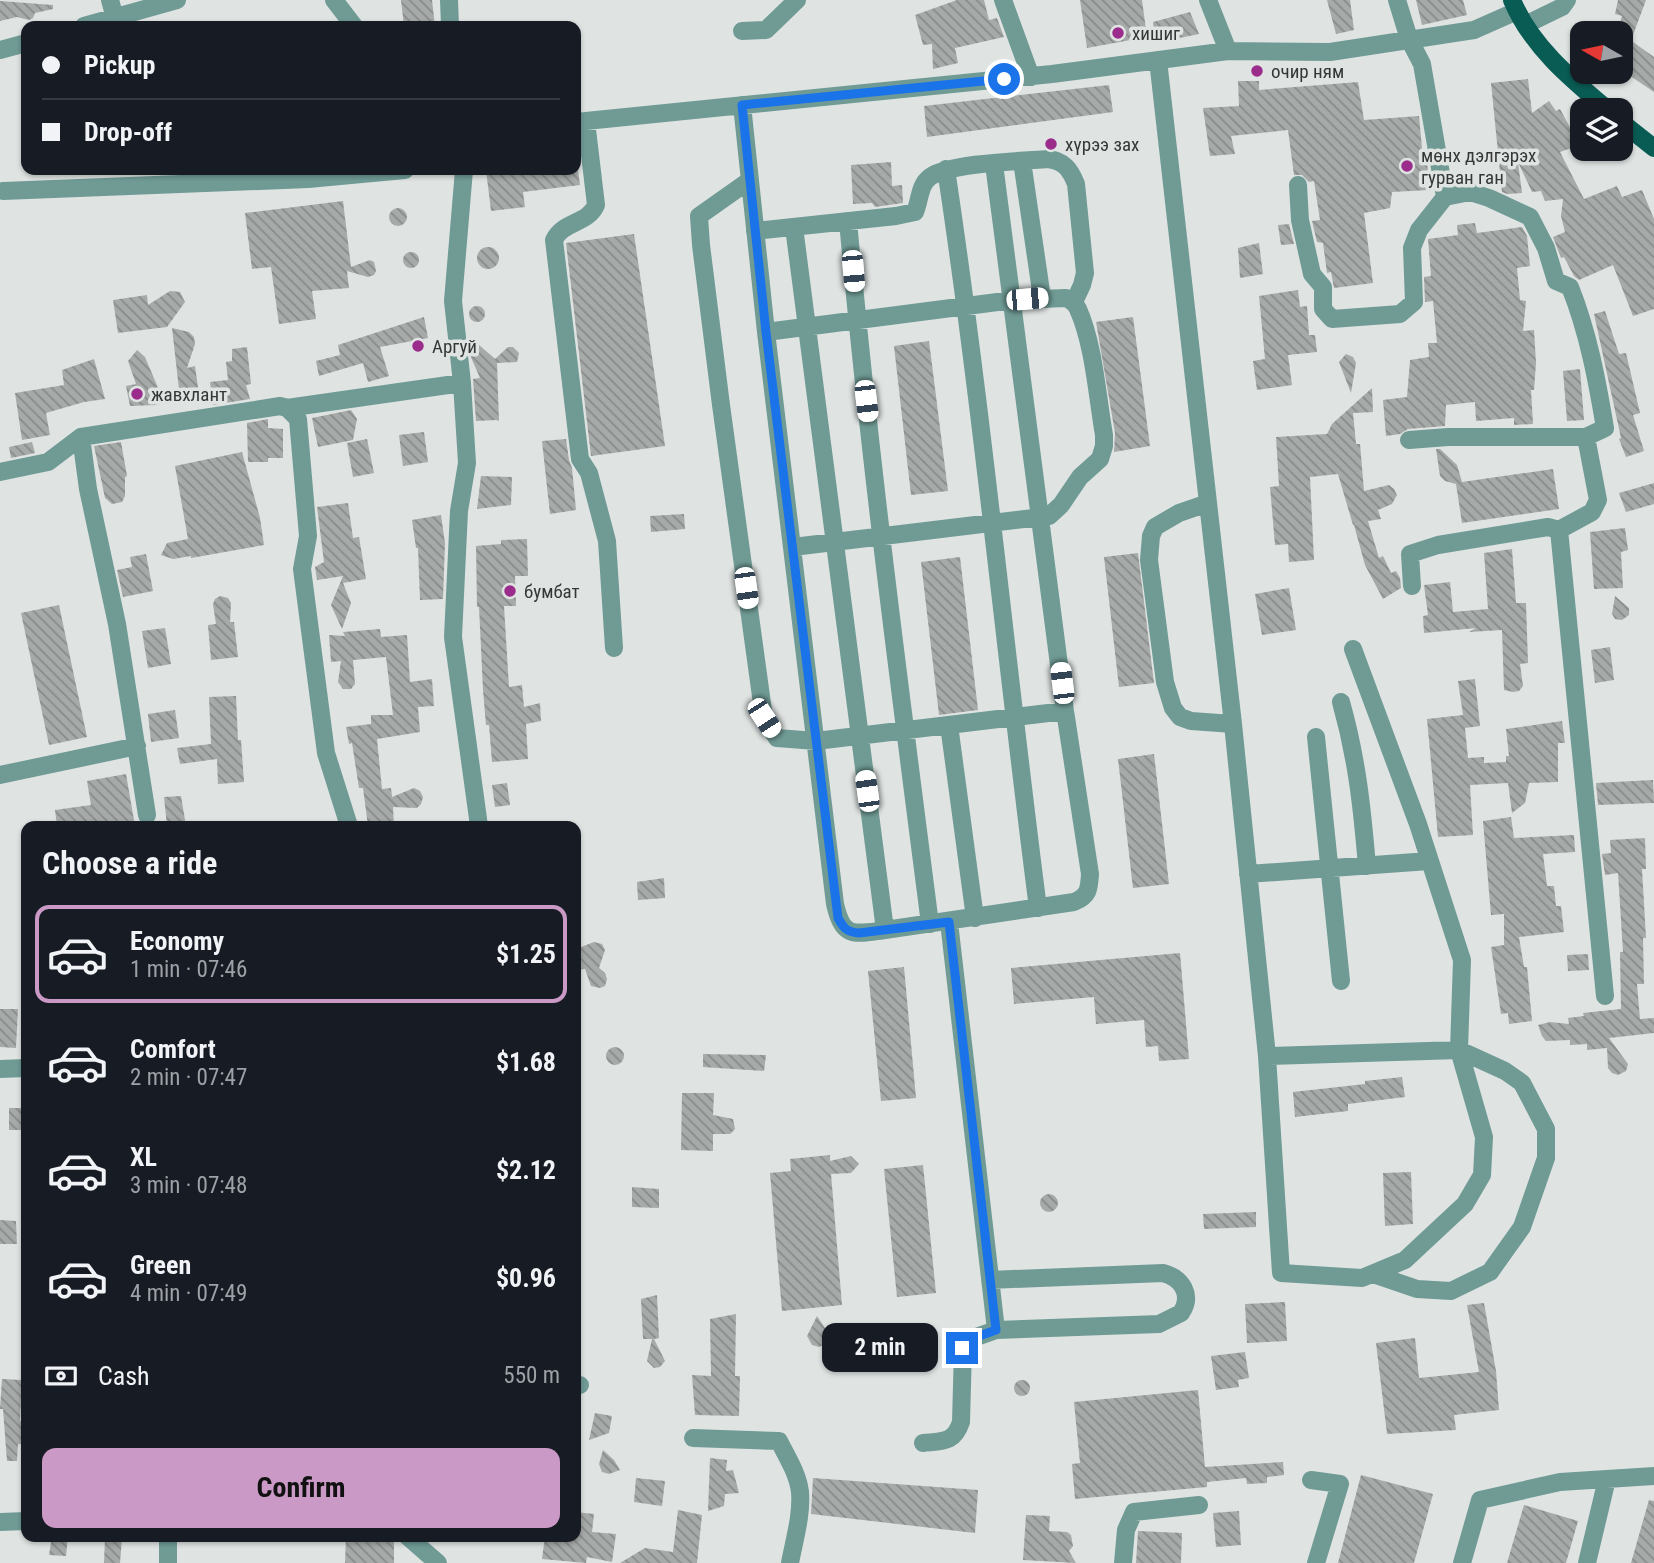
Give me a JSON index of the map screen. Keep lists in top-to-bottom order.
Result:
{
  "places": [
    "хишиг",
    "очир ням",
    "хүрээ зах",
    "мөнх дэлгэрэх гурван ган",
    "Аргуй",
    "жавхлант",
    "бумбат"
  ],
  "north": "left",
  "page": {
    "banner": ["Pickup", "Drop-off"],
    "heading": "Choose a ride",
    "list": [
      {
        "name": "Economy",
        "note": "1 min · 07:46",
        "value": "$1.25"
      },
      {
        "name": "Comfort",
        "note": "2 min · 07:47",
        "value": "$1.68"
      },
      {
        "name": "XL",
        "note": "3 min · 07:48",
        "value": "$2.12"
      },
      {
        "name": "Green",
        "note": "4 min · 07:49",
        "value": "$0.96"
      }
    ],
    "bubble": "2 min",
    "pay": ["Cash", "550 m"],
    "buttons": "Confirm"
  }
}
